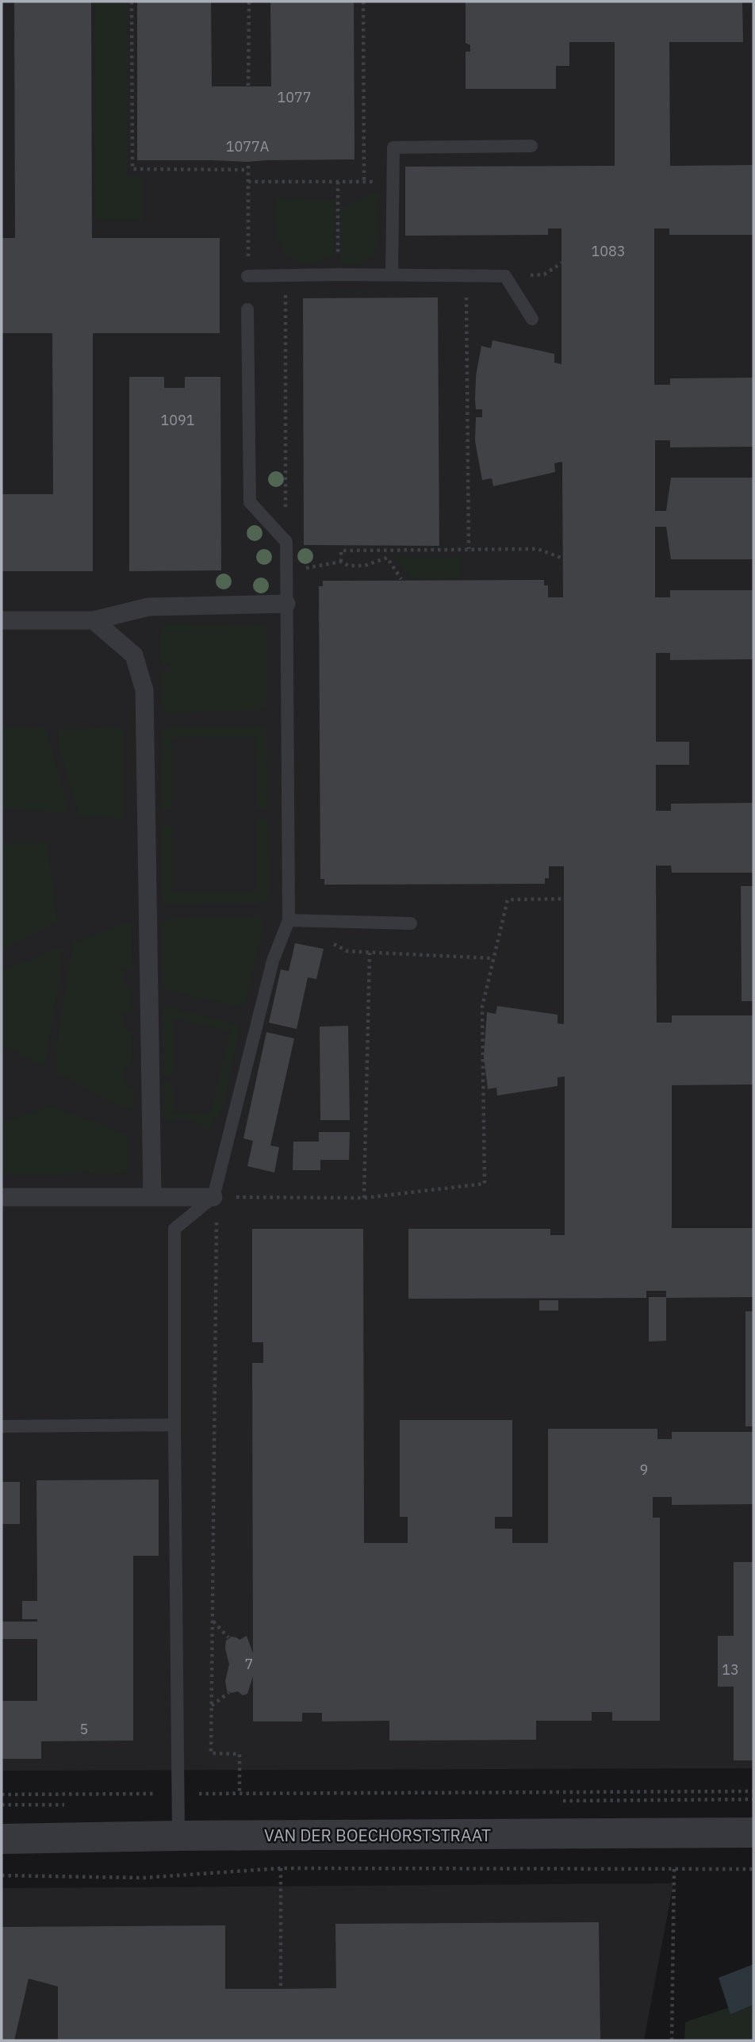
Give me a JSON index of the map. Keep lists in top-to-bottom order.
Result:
{
  "streets": {
    "street": ["VAN DER BOECHORSTSTRAAT"]
  },
  "house_numbers": [
    "1077",
    "1077A",
    "1083",
    "1091",
    "9",
    "7",
    "13",
    "5"
  ]
}
